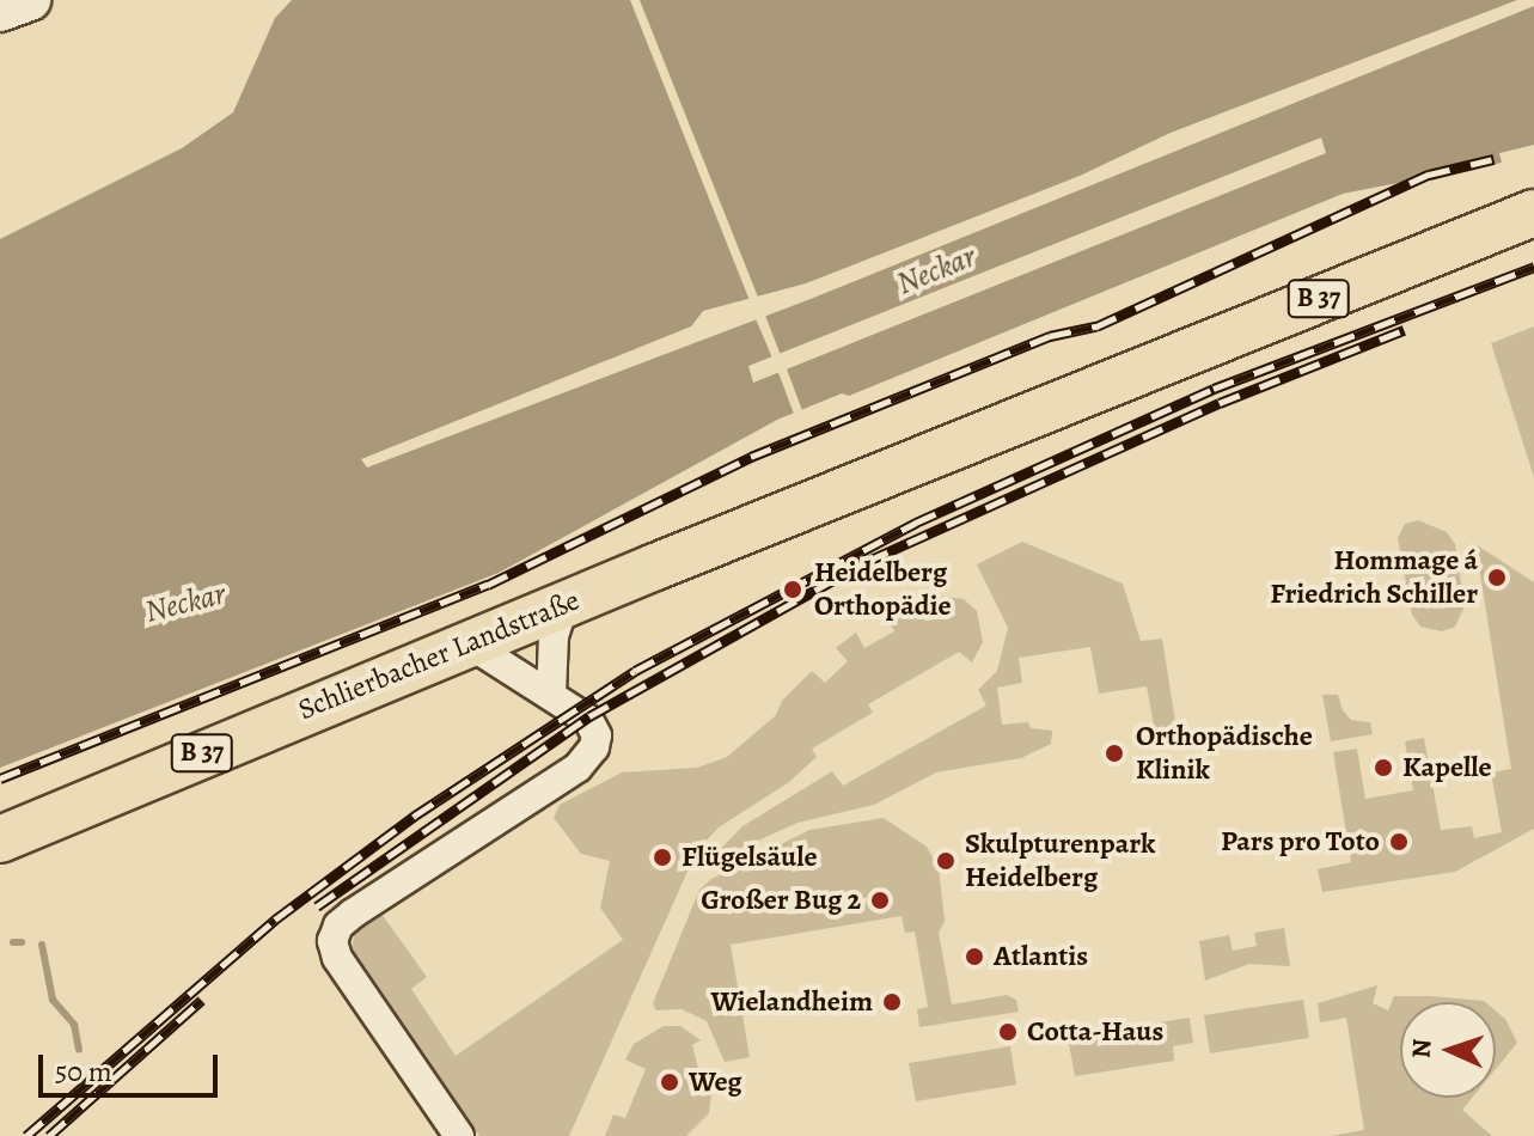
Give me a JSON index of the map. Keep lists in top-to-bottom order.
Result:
{
  "streets": {
    "main road": ["B 37", "Schlierbacher Landstraße"]
  },
  "water": ["Neckar"],
  "places": [
    "Hommage á Friedrich Schiller",
    "Heidelberg Orthopädie",
    "Orthopädische Klinik",
    "Kapelle",
    "Pars pro Toto",
    "Flügelsäule",
    "Skulpturenpark Heidelberg",
    "Großer Bug 2",
    "Atlantis",
    "Wielandheim",
    "Cotta-Haus",
    "Weg"
  ],
  "scale_bar": "50 m",
  "north": "left"
}
